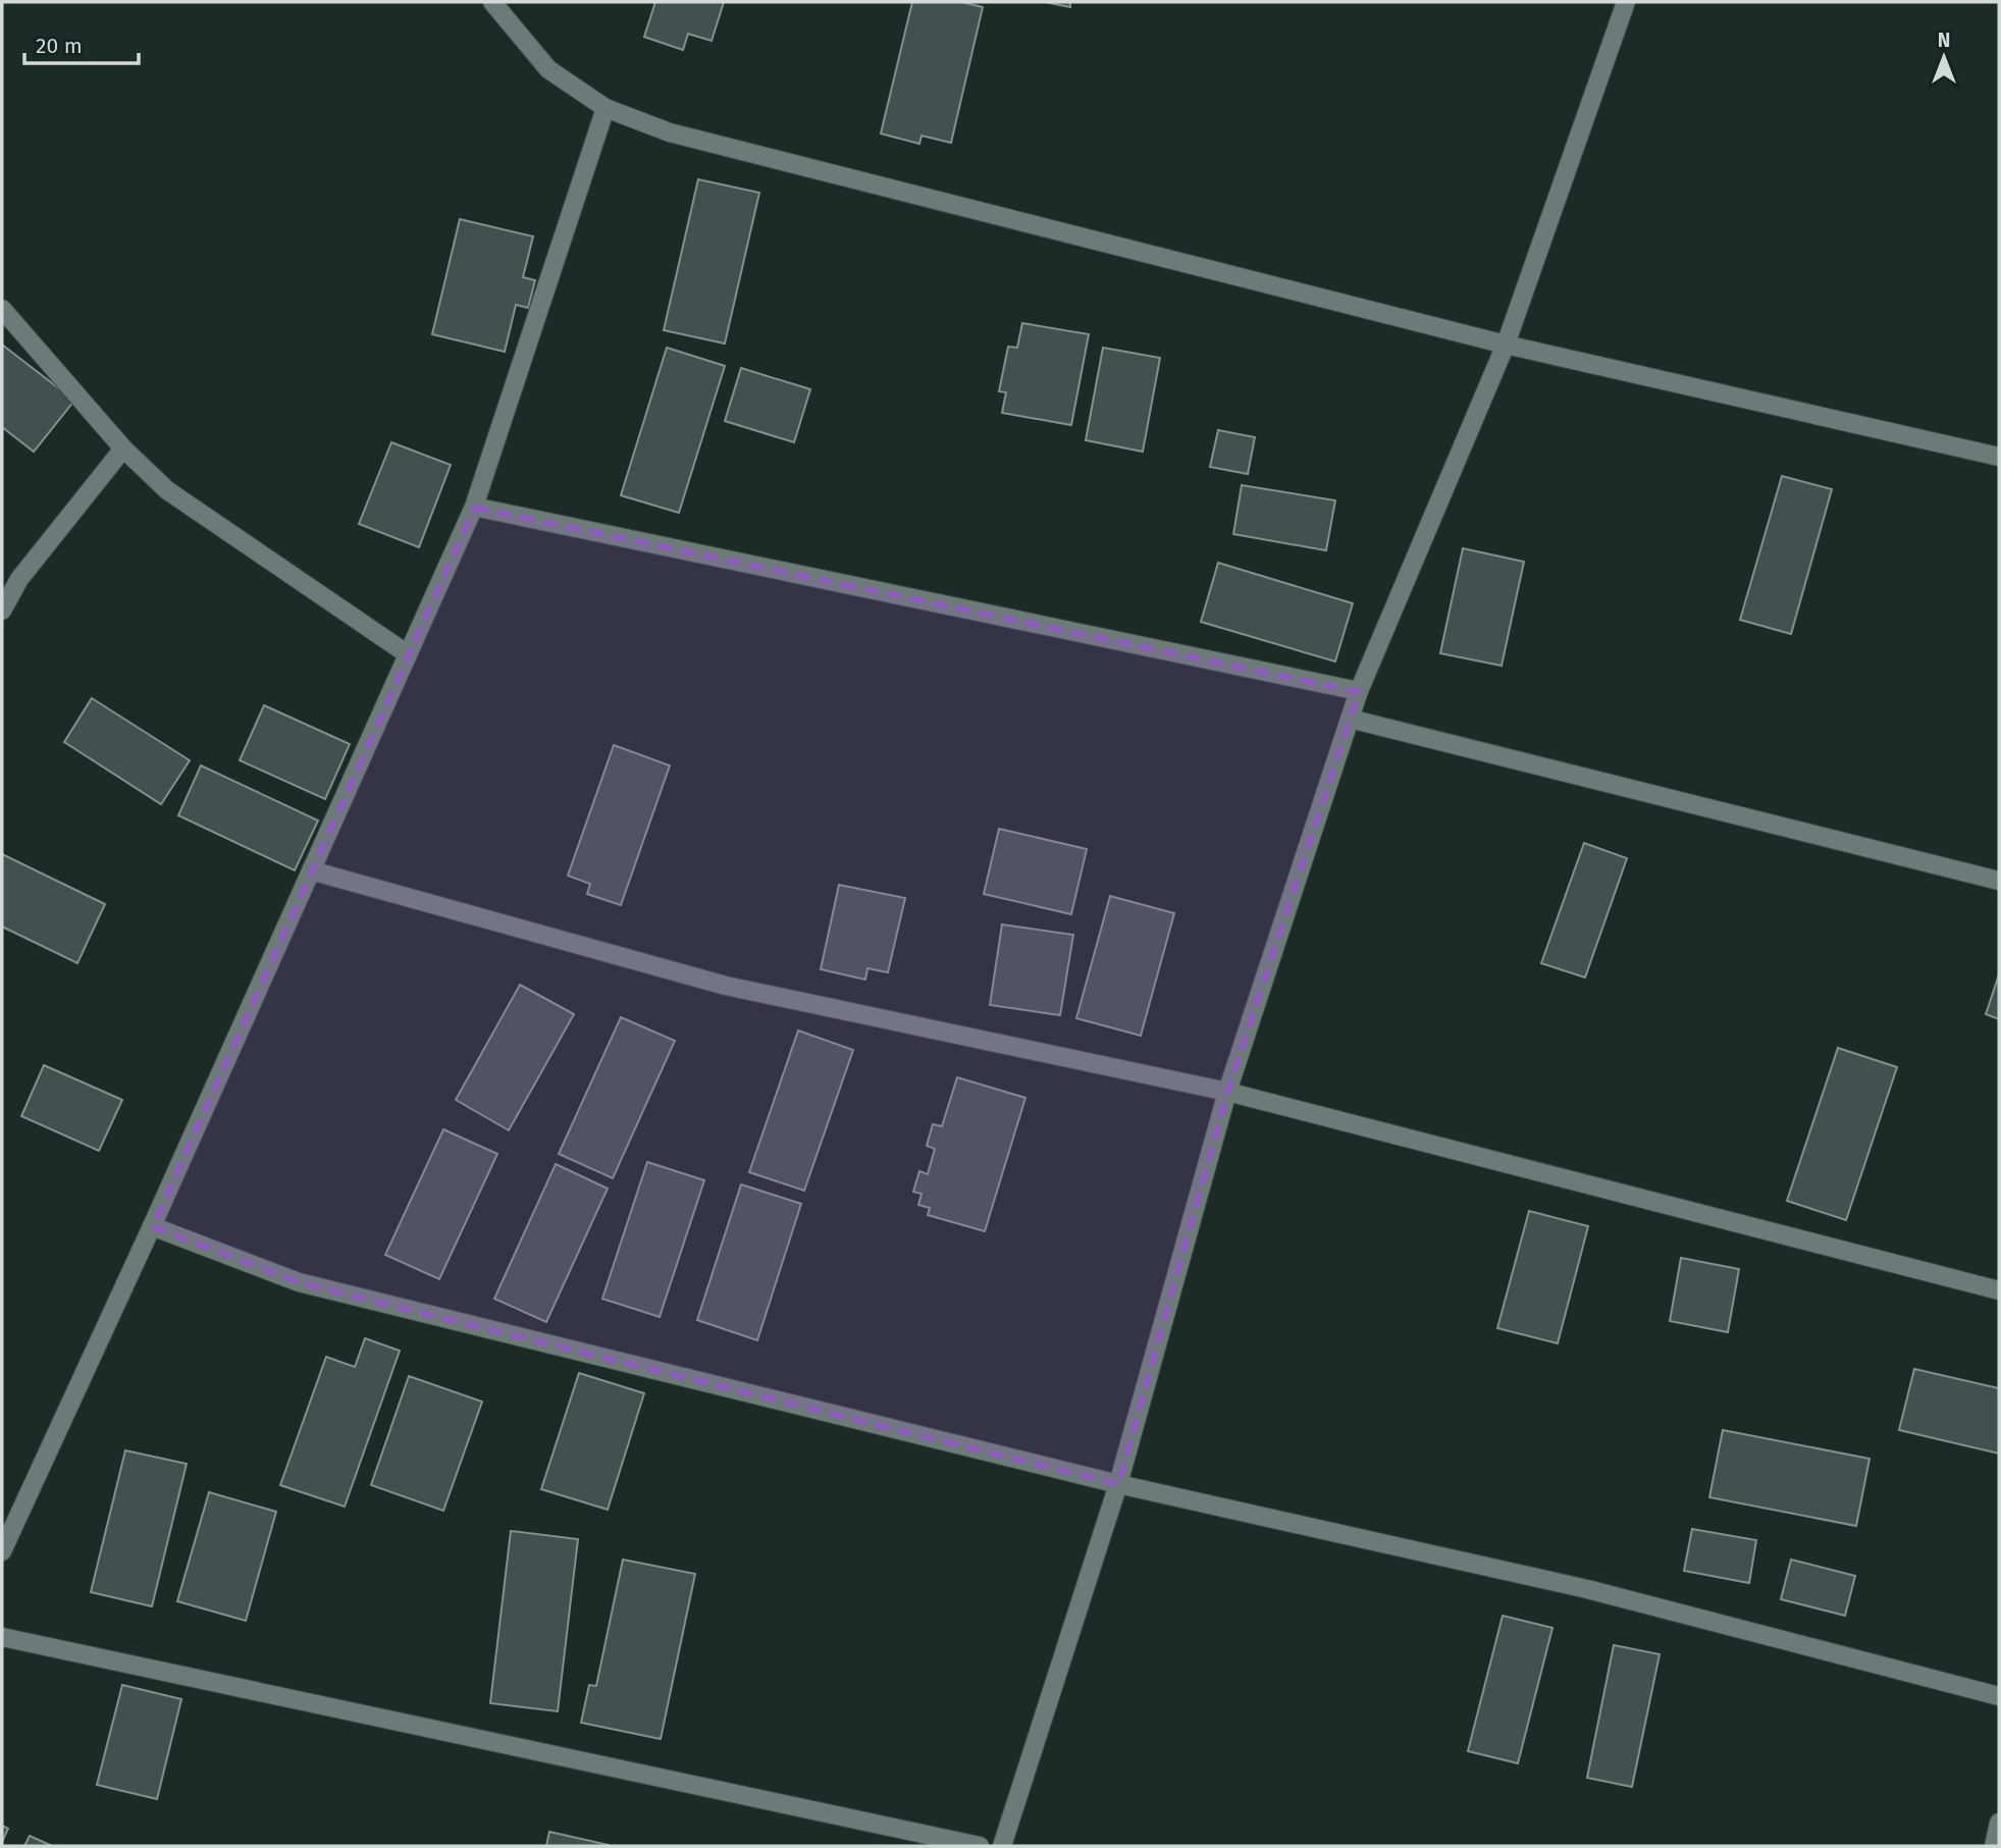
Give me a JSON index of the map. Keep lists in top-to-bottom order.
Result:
{
  "scale_bar": "20 m",
  "north": "top"
}
